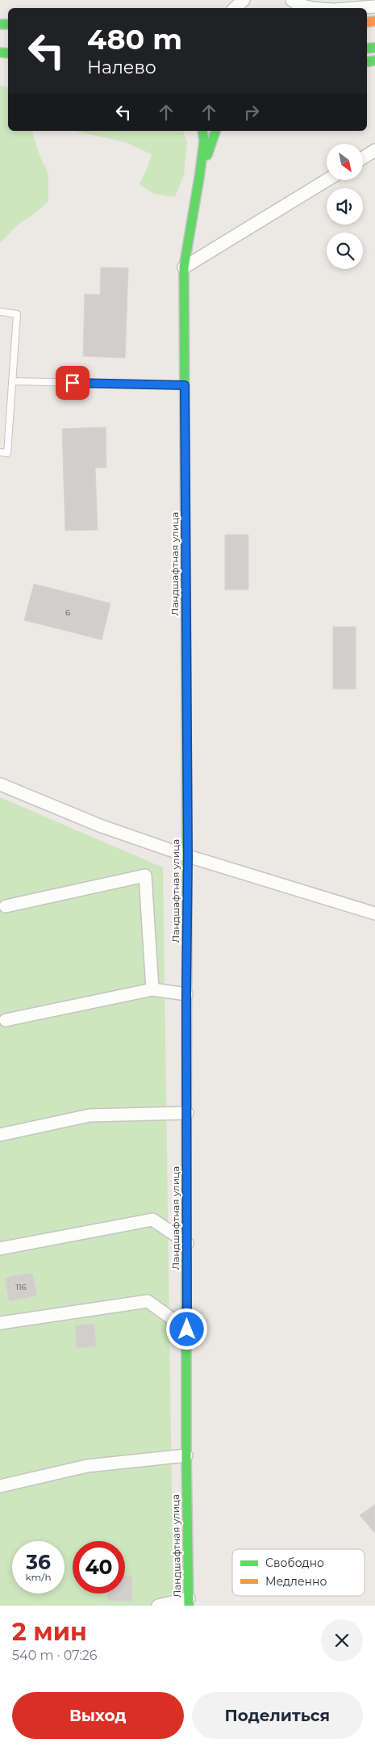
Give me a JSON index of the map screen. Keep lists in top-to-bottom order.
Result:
{
  "streets": {
    "street": ["Ландшафтная улица"]
  },
  "house_numbers": ["6", "116"],
  "legend": ["Свободно", "Медленно"],
  "north": "bottom right",
  "page": {
    "turn": ["480 m", "Налево"],
    "speed": "36 km/h",
    "limit": "40",
    "heading": ["2 мин", "540 m · 07:26"],
    "buttons": ["Выход", "Поделиться"]
  }
}
